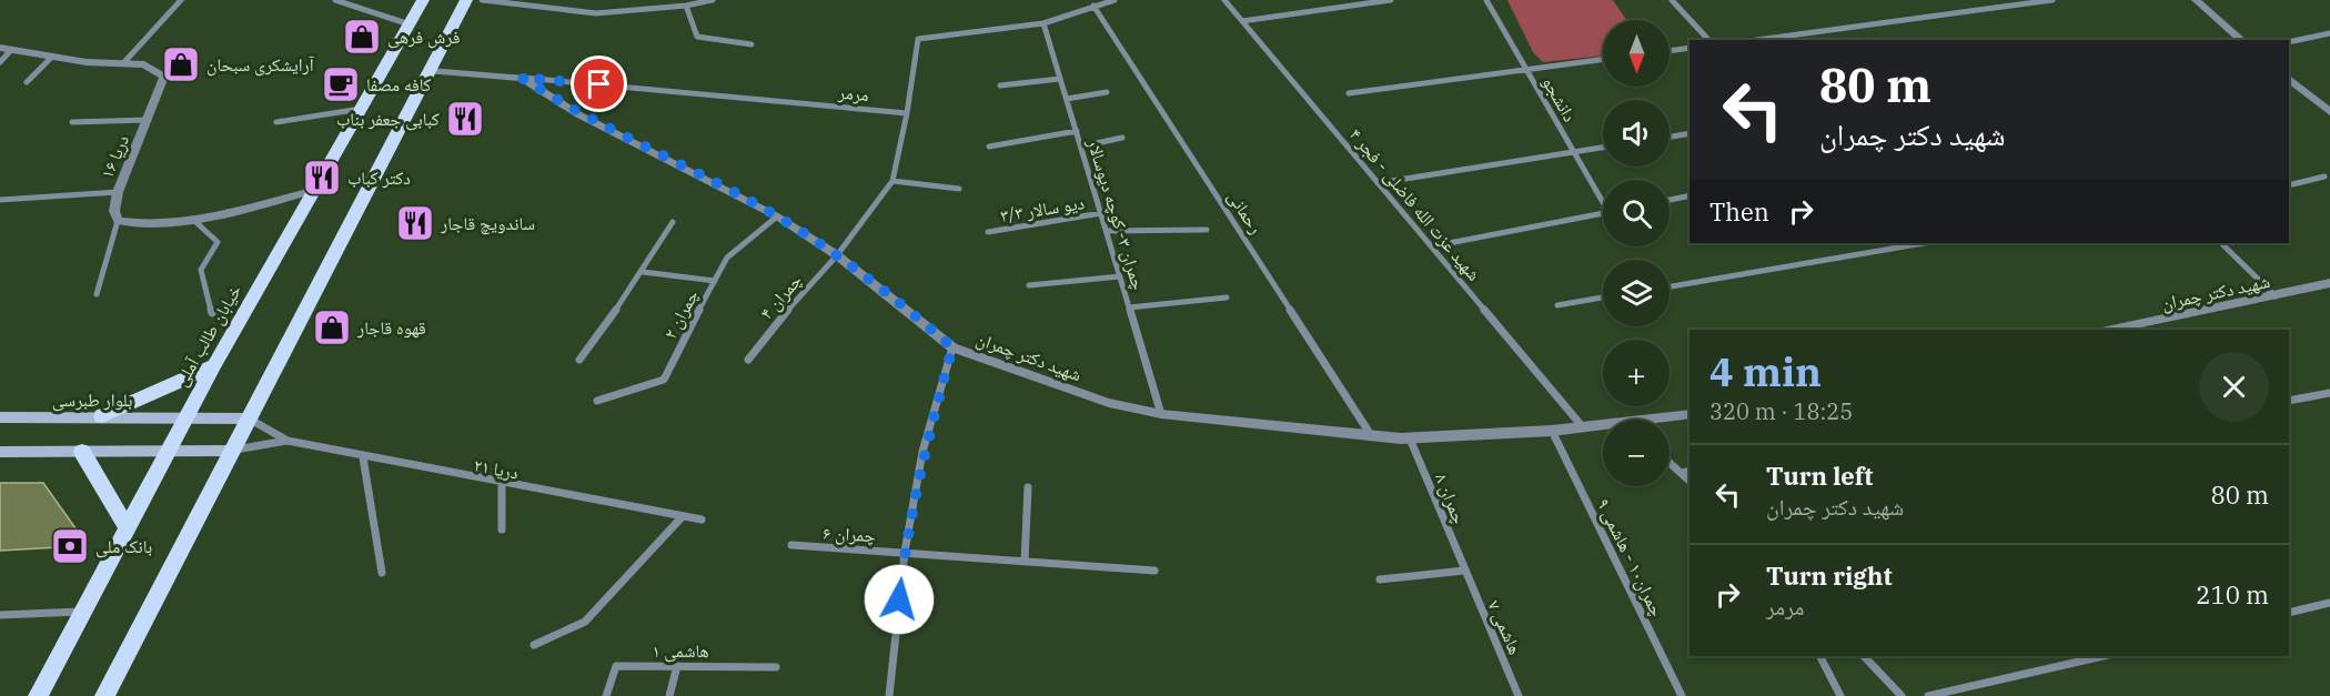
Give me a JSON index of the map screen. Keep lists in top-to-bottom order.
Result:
{
  "streets": {
    "main road": ["خیابان طالب آملی", "بلوار طبرسی"],
    "street": [
      "مرمر",
      "دانشجو",
      "دریا ۱۶",
      "شهید عزت الله فاضلی - فجر ۴",
      "دیو سالار ۳/۳",
      "رحمانی",
      "چمران ۳- كوچه ديوسالار",
      "شهید دکتر چمران",
      "چمران ۴",
      "چمران ۲",
      "دریا ۲۱",
      "چمران ۸",
      "چمران ۶",
      "چمران۱۰ - هاشمی ۹",
      "هاشمی ۷",
      "هاشمی ۱"
    ]
  },
  "crossings": [
    ["مرمر", "شهید دکتر چمران"],
    ["شهید عزت الله فاضلی - فجر ۴", "شهید دکتر چمران"],
    ["دیو سالار ۳/۳", "چمران ۳- كوچه ديوسالار"],
    ["رحمانی", "شهید دکتر چمران"],
    ["چمران ۳- كوچه ديوسالار", "شهید دکتر چمران"],
    ["شهید دکتر چمران", "چمران ۴"],
    ["شهید دکتر چمران", "چمران ۲"],
    ["شهید دکتر چمران", "چمران ۸"],
    ["شهید دکتر چمران", "چمران۱۰ - هاشمی ۹"],
    ["خیابان طالب آملی", "بلوار طبرسی"],
    ["بلوار طبرسی", "دریا ۲۱"],
    ["چمران ۸", "هاشمی ۷"]
  ],
  "places": {
    "shop": ["فرش فرهی", "آرایشکری سبحان", "قهوه قاجار"],
    "cafe": ["کافه مصفا"],
    "restaurant": ["کبابی جعفر بناب", "دكتر كباب", "ساندویچ قاجار"],
    "bank": ["بانک ملی"]
  },
  "north": "bottom",
  "page": {
    "map_buttons": ["+", "−"],
    "turn": ["80 m", "شهید دکتر چمران"],
    "then": "Then",
    "heading": ["4 min", "320 m · 18:25"],
    "list": [
      {
        "name": "Turn left",
        "note": "شهید دکتر چمران",
        "value": "80 m"
      },
      {
        "name": "Turn right",
        "note": "مرمر",
        "value": "210 m"
      }
    ]
  }
}
